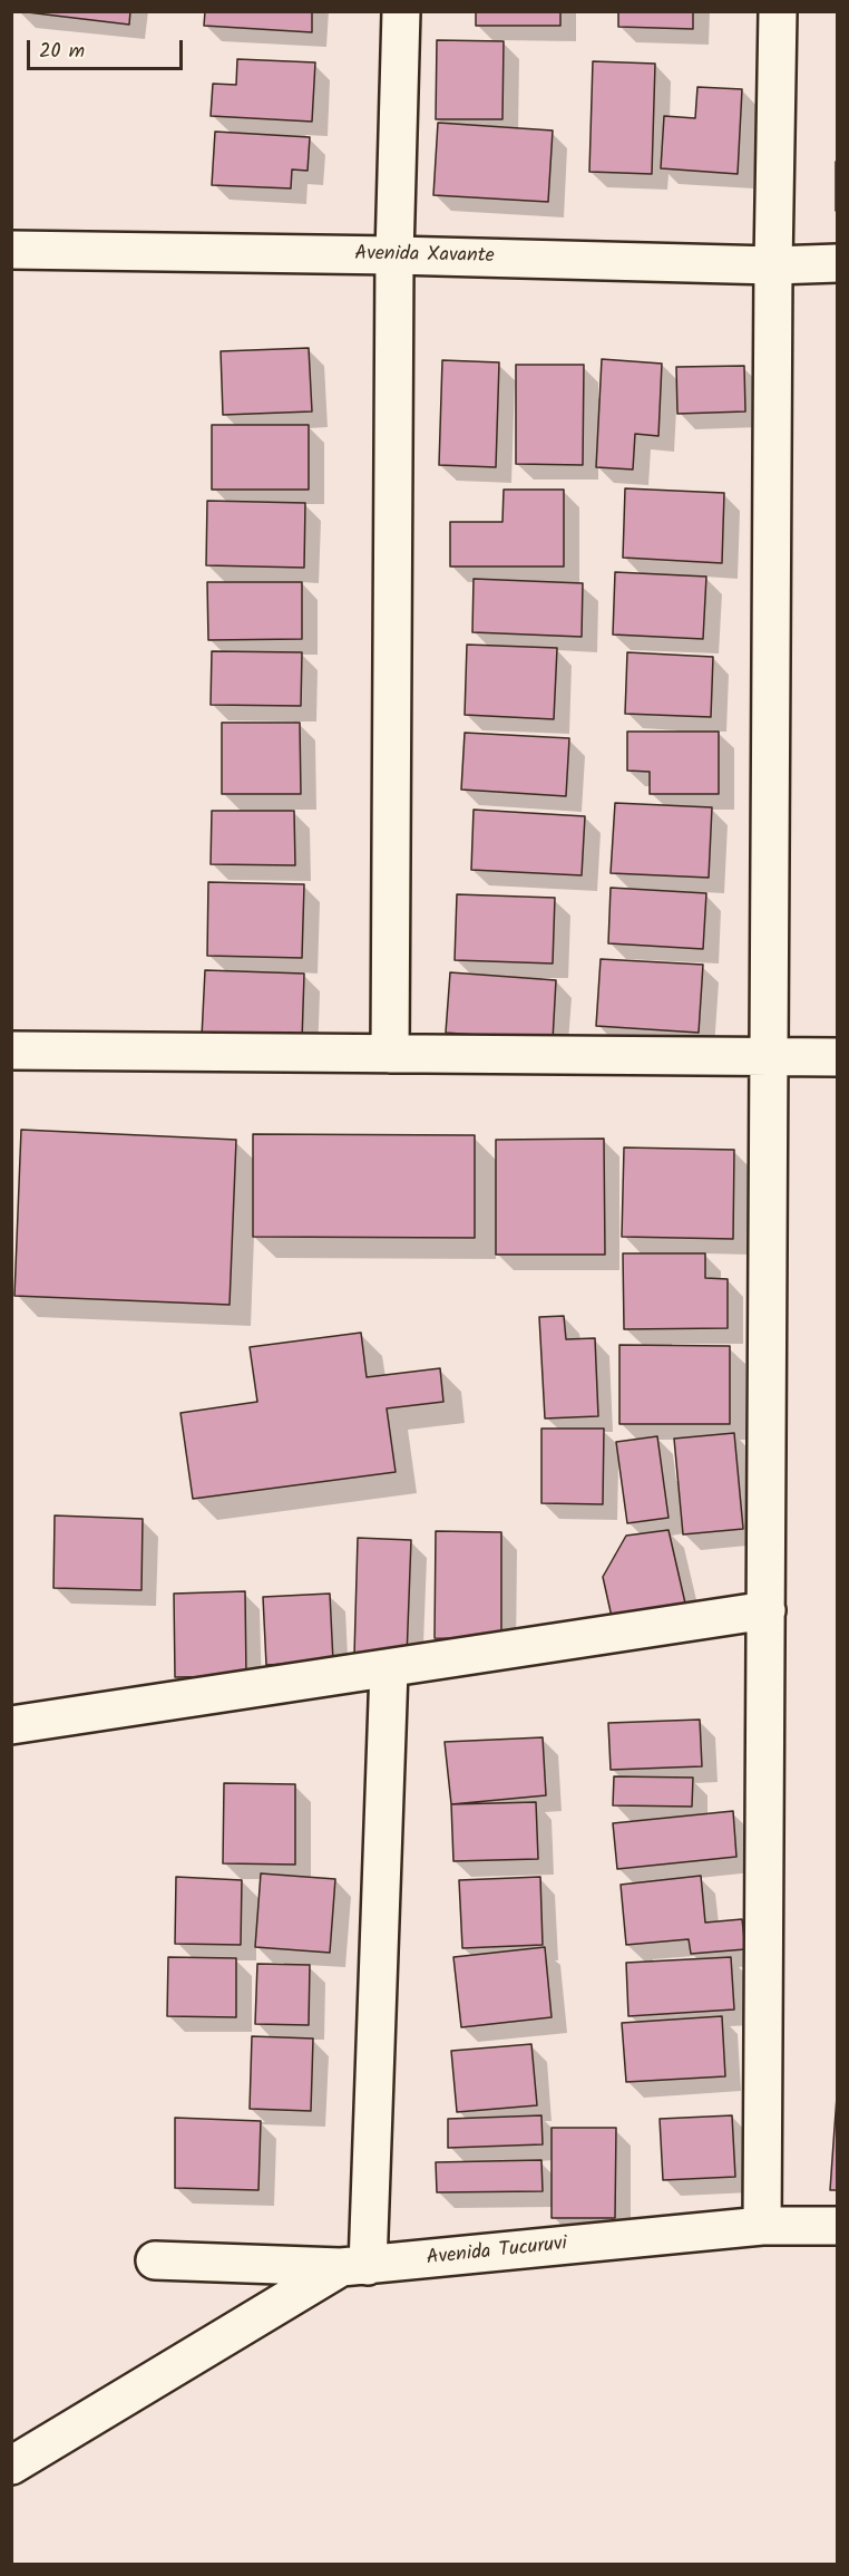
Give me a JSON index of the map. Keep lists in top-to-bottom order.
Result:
{
  "streets": {
    "street": ["Avenida Xavante", "Avenida Tucuruvi"]
  },
  "scale_bar": "20 m"
}
